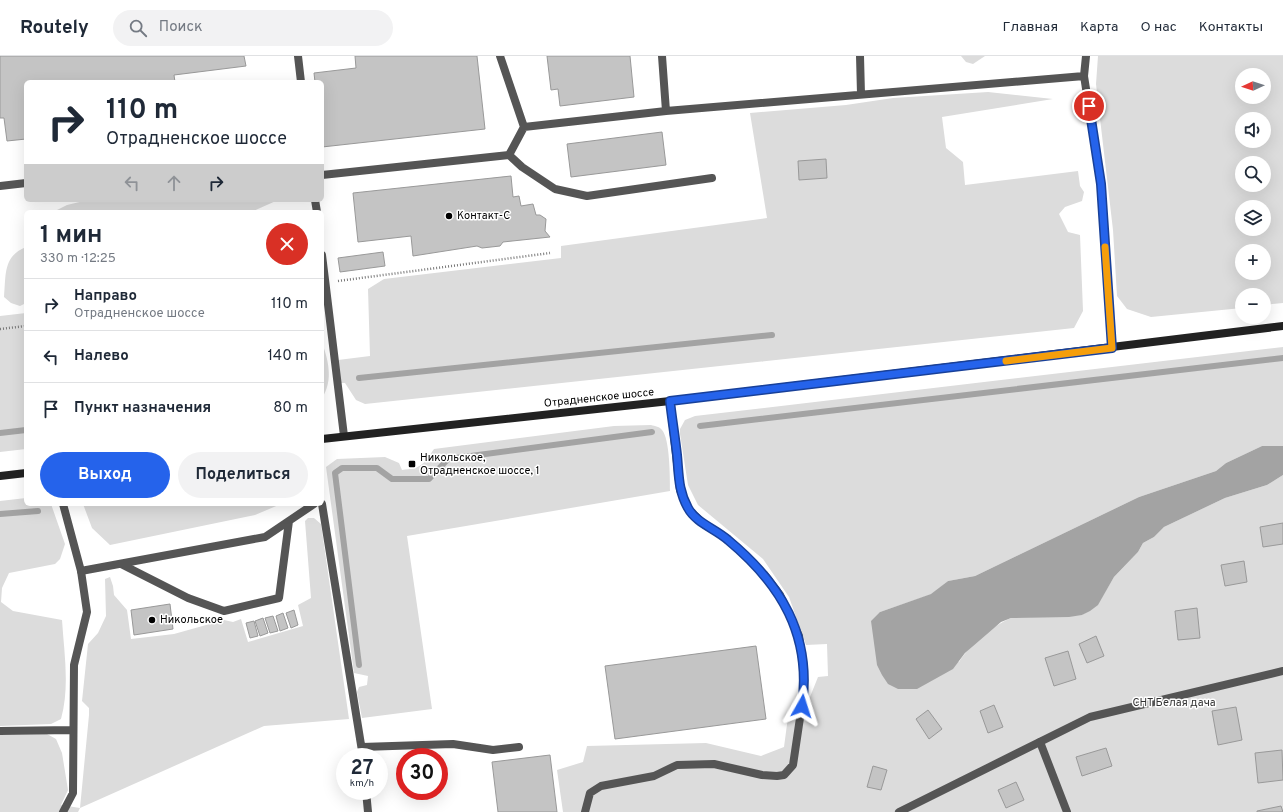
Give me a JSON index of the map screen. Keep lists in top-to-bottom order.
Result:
{
  "streets": {
    "main road": ["Отрадненское шоссе"]
  },
  "parks": ["СНТ Белая дача"],
  "places": {
    "other": ["Контакт-С", "Никольское"],
    "transit": ["Никольское, Отрадненское шоссе, 1"]
  },
  "north": "left",
  "page": {
    "header": "Routely",
    "search": "Поиск",
    "nav": [
      "Главная",
      "Карта",
      "О нас",
      "Контакты"
    ],
    "map_buttons": ["+", "−"],
    "turn": ["110 m", "Отрадненское шоссе"],
    "heading": ["1 мин", "330 m · 12:25"],
    "list": [
      {
        "name": "Направо",
        "note": "Отрадненское шоссе",
        "value": "110 m"
      },
      {
        "name": "Налево",
        "value": "140 m"
      },
      {
        "name": "Пункт назначения",
        "value": "80 m"
      }
    ],
    "buttons": ["Выход", "Поделиться"],
    "speed": "27 km/h",
    "limit": "30"
  }
}
